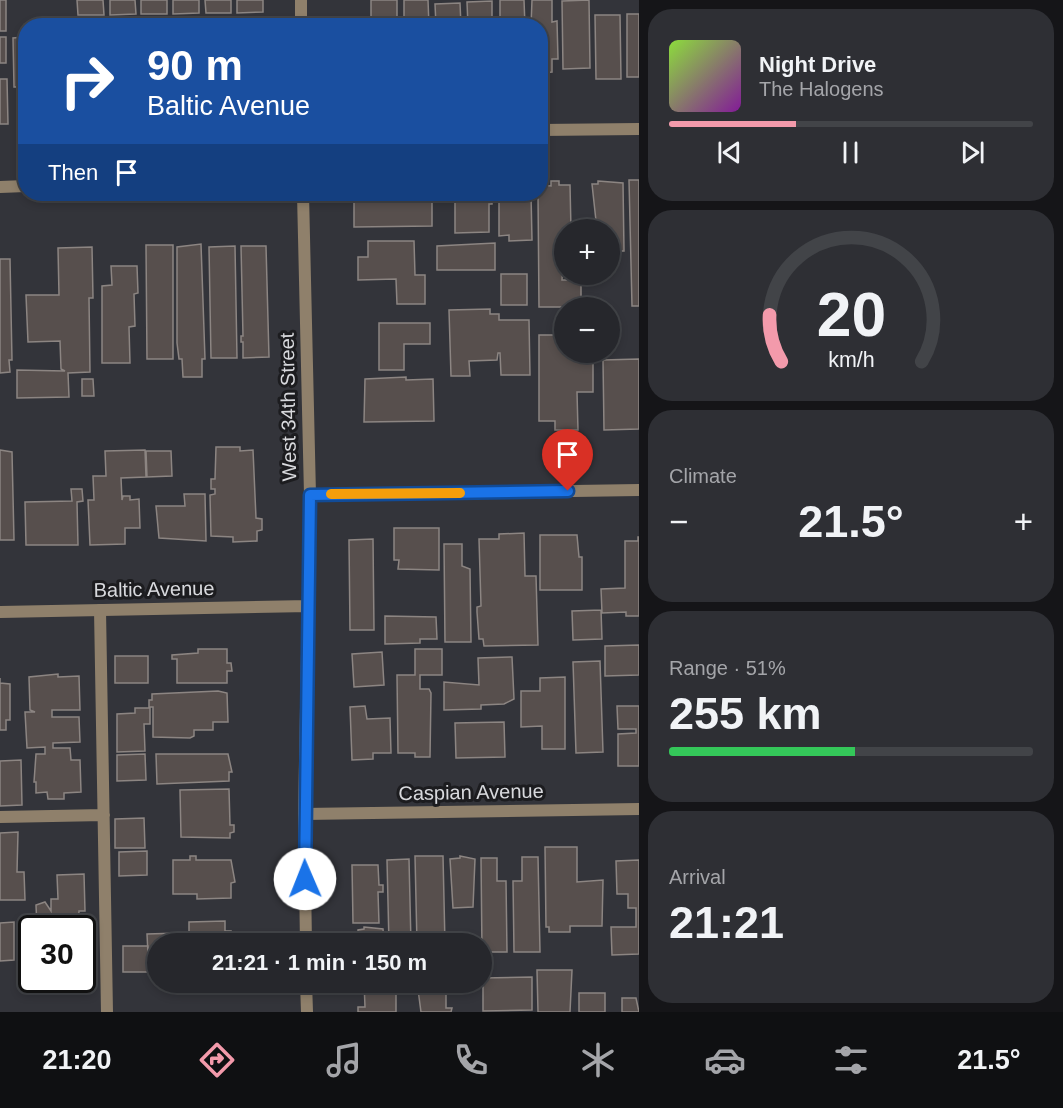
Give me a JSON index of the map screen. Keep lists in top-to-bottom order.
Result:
{
  "streets": {
    "street": ["West 34th Street", "Baltic Avenue", "Caspian Avenue"]
  },
  "crossings": [
    ["West 34th Street", "Baltic Avenue"],
    ["West 34th Street", "Caspian Avenue"]
  ],
  "page": {
    "turn": ["90 m", "Baltic Avenue"],
    "song": ["Night Drive", "The Halogens"],
    "then": "Then",
    "map_buttons": ["+", "−"],
    "tile": [
      "Climate",
      ["Range · 51%", "255 km"],
      ["Arrival", "21:21"]
    ],
    "heat": ["−", "21.5°", "+"],
    "limit": "30",
    "trip": "21:21 · 1 min · 150 m",
    "tabs": ["21:20", "21.5°"],
    "gauge": ["20", "km/h"]
  }
}
